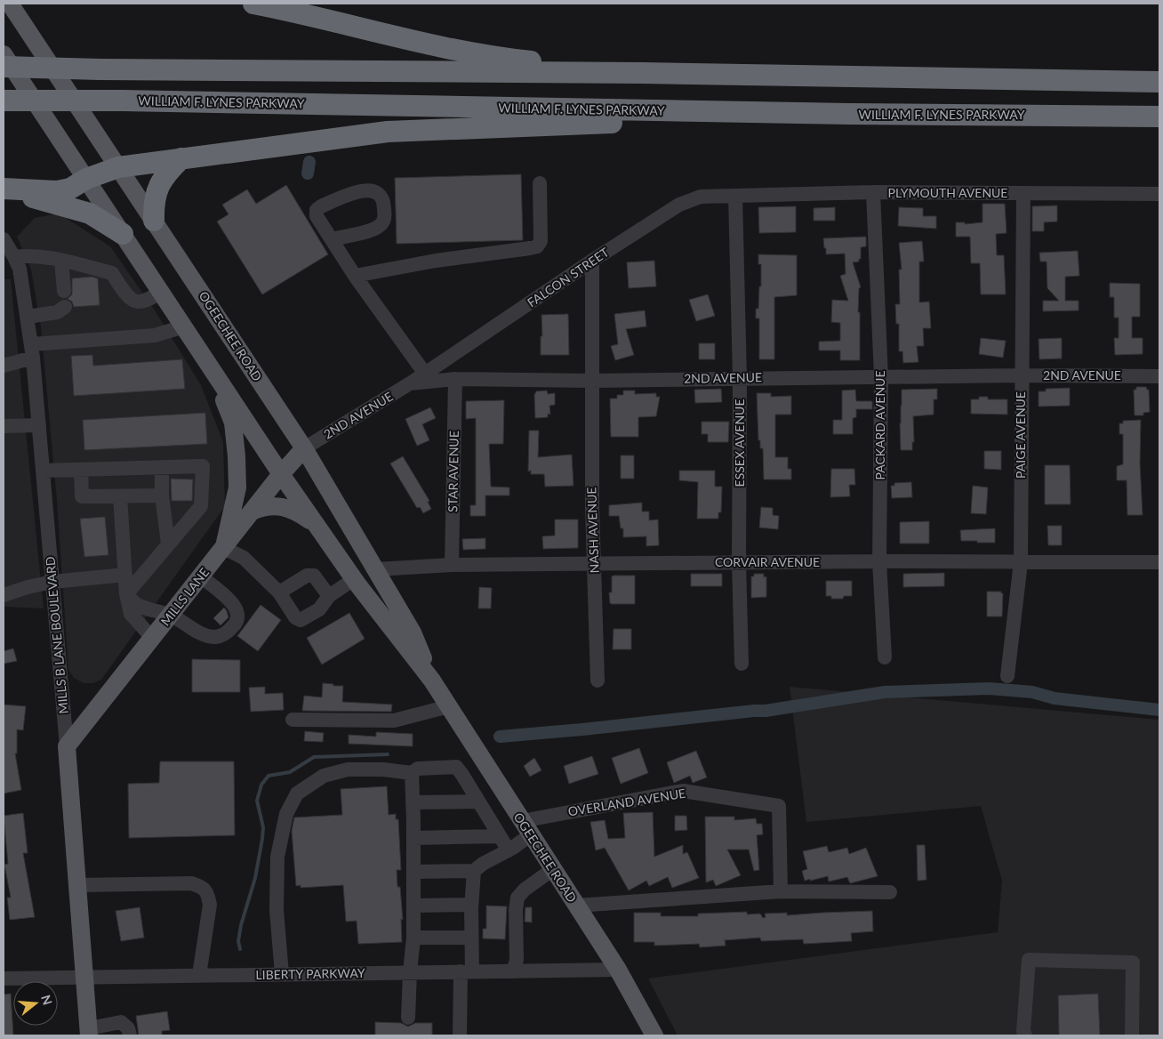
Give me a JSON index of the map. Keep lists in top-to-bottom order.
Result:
{
  "streets": {
    "highway": ["WILLIAM F. LYNES PARKWAY"],
    "main road": ["OGEECHEE ROAD", "MILLS LANE", "MILLS B LANE BOULEVARD"],
    "street": [
      "PLYMOUTH AVENUE",
      "FALCON STREET",
      "2ND AVENUE",
      "PACKARD AVENUE",
      "PAIGE AVENUE",
      "ESSEX AVENUE",
      "STAR AVENUE",
      "NASH AVENUE",
      "CORVAIR AVENUE",
      "OVERLAND AVENUE",
      "LIBERTY PARKWAY"
    ]
  },
  "crossings": [
    ["PLYMOUTH AVENUE", "FALCON STREET"],
    ["PLYMOUTH AVENUE", "PACKARD AVENUE"],
    ["PLYMOUTH AVENUE", "PAIGE AVENUE"],
    ["PLYMOUTH AVENUE", "ESSEX AVENUE"],
    ["FALCON STREET", "2ND AVENUE"],
    ["FALCON STREET", "ESSEX AVENUE"],
    ["FALCON STREET", "NASH AVENUE"],
    ["OGEECHEE ROAD", "2ND AVENUE"],
    ["OGEECHEE ROAD", "CORVAIR AVENUE"],
    ["OGEECHEE ROAD", "MILLS LANE"],
    ["OGEECHEE ROAD", "OVERLAND AVENUE"],
    ["OGEECHEE ROAD", "LIBERTY PARKWAY"],
    ["2ND AVENUE", "PACKARD AVENUE"],
    ["2ND AVENUE", "PAIGE AVENUE"],
    ["2ND AVENUE", "ESSEX AVENUE"],
    ["2ND AVENUE", "STAR AVENUE"],
    ["2ND AVENUE", "NASH AVENUE"],
    ["2ND AVENUE", "MILLS LANE"],
    ["PACKARD AVENUE", "CORVAIR AVENUE"],
    ["PAIGE AVENUE", "CORVAIR AVENUE"],
    ["ESSEX AVENUE", "CORVAIR AVENUE"],
    ["STAR AVENUE", "CORVAIR AVENUE"],
    ["NASH AVENUE", "CORVAIR AVENUE"],
    ["MILLS LANE", "MILLS B LANE BOULEVARD"],
    ["MILLS B LANE BOULEVARD", "LIBERTY PARKWAY"]
  ],
  "north": "right"
}
